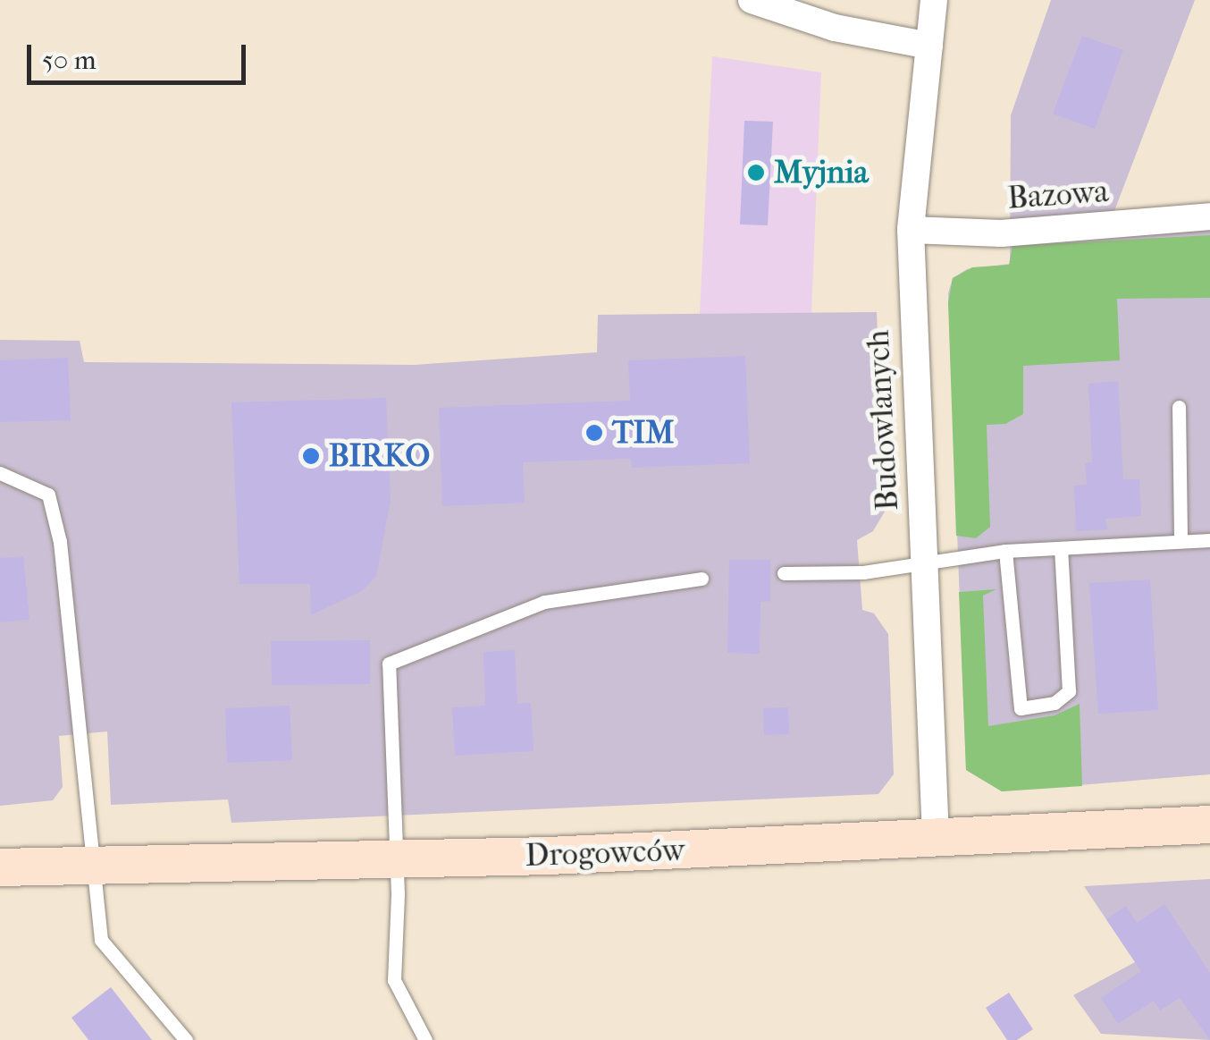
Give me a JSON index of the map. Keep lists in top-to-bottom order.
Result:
{
  "streets": {
    "main road": ["Drogowców"],
    "street": ["Bazowa", "Budowlanych"]
  },
  "crossings": [
    ["Bazowa", "Budowlanych"],
    ["Budowlanych", "Drogowców"]
  ],
  "places": ["Myjnia", "TIM", "BIRKO"],
  "scale_bar": "50 m"
}
